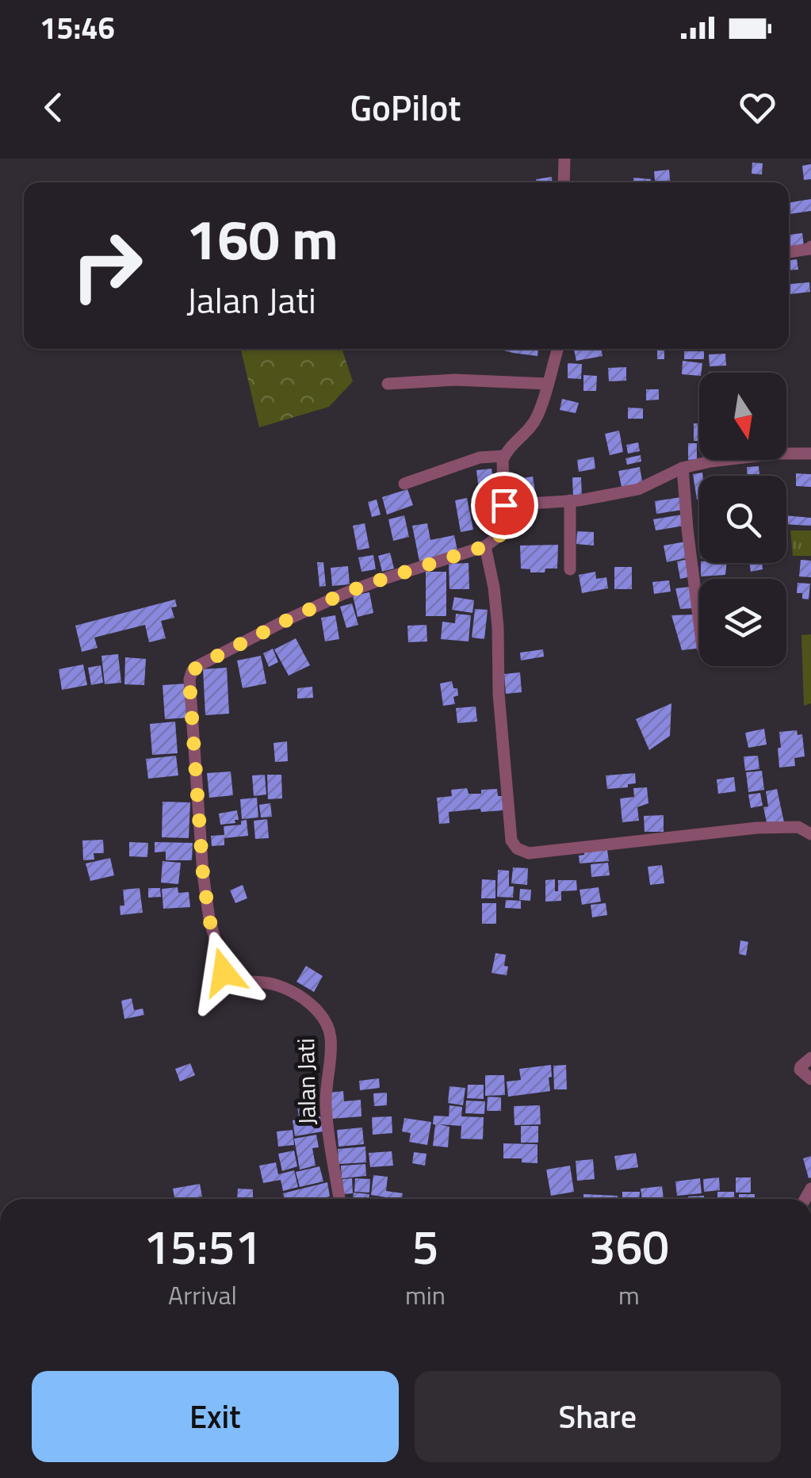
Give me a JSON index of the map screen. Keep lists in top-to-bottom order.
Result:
{
  "streets": {
    "street": ["Jalan Jati"]
  },
  "north": "bottom",
  "page": {
    "status": "15:46",
    "header": "GoPilot",
    "turn": ["160 m", "Jalan Jati"],
    "eta": [
      "15:51",
      "Arrival",
      "5",
      "min",
      "360",
      "m"
    ],
    "buttons": ["Exit", "Share"]
  }
}
